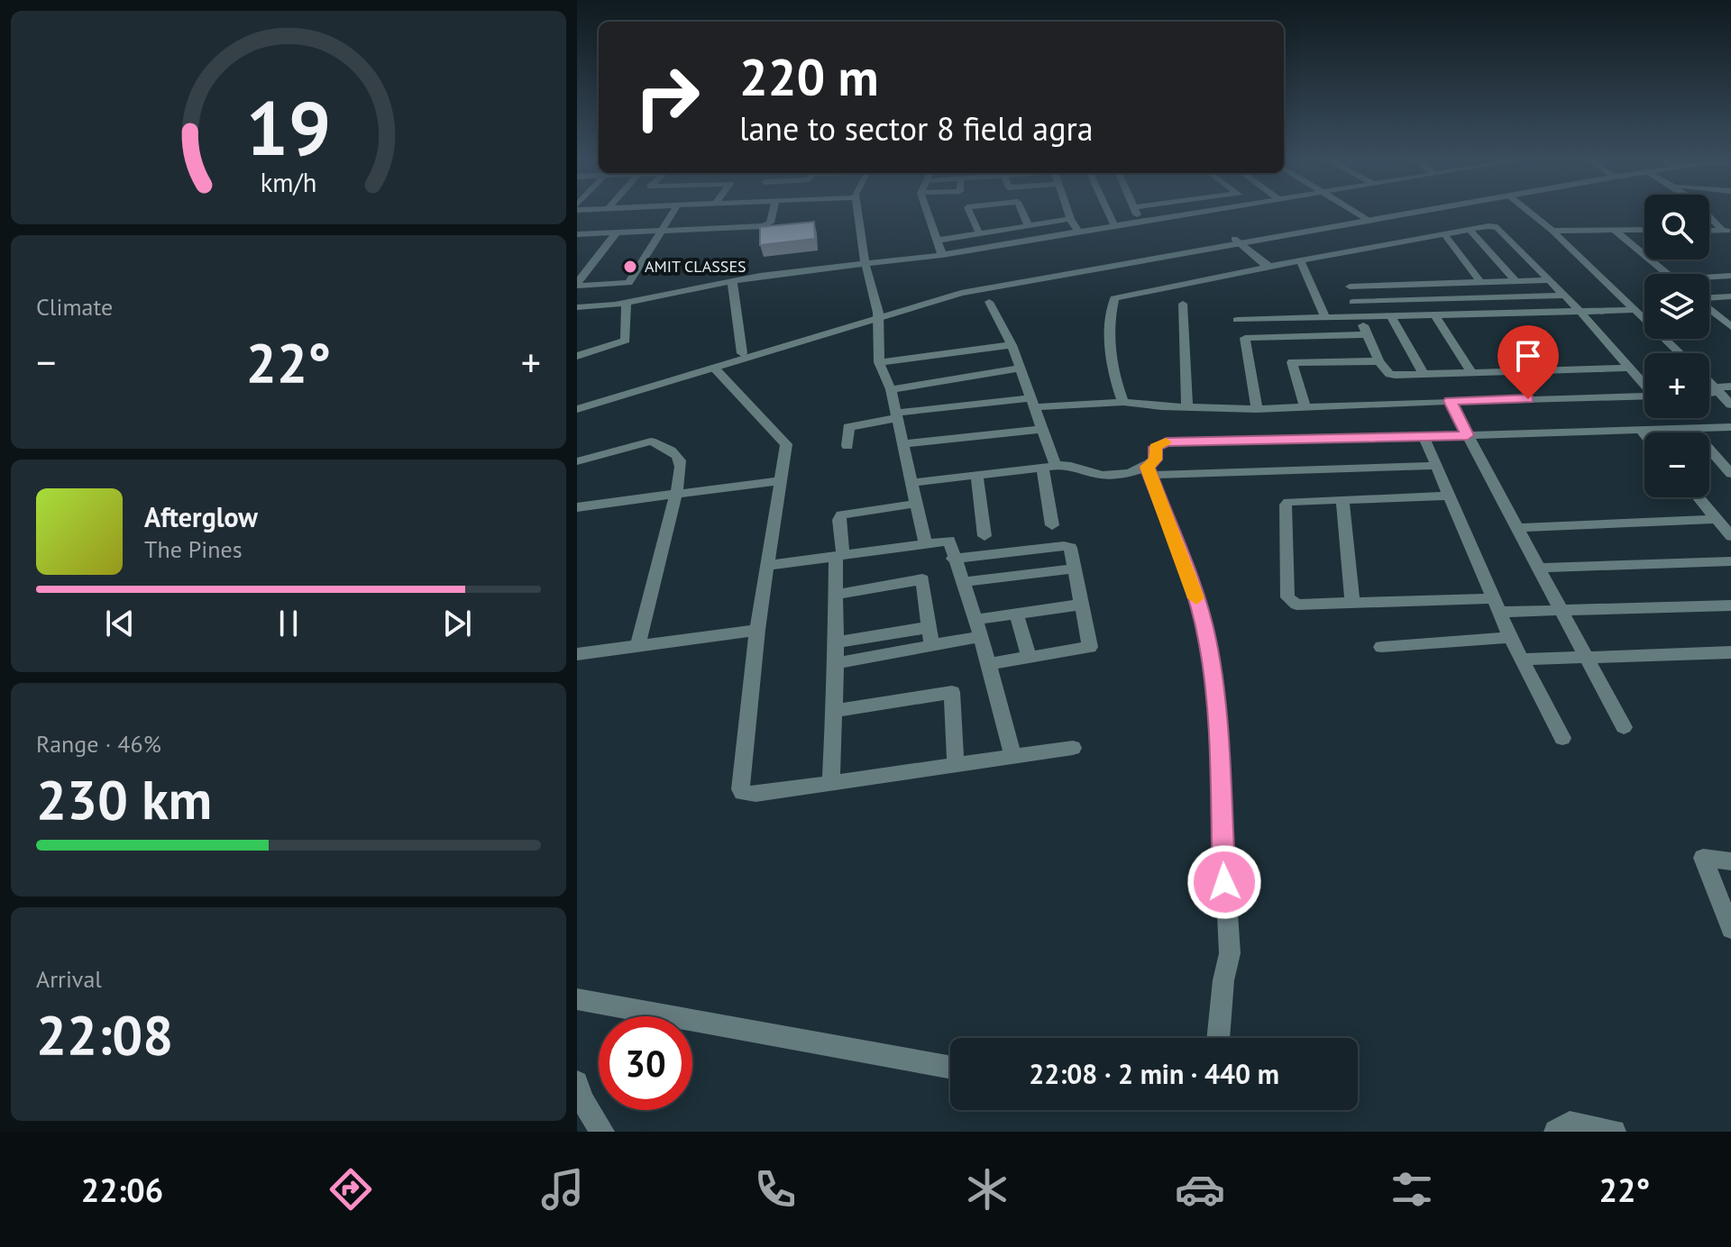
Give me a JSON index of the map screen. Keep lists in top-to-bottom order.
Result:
{
  "places": ["AMIT CLASSES"],
  "page": {
    "turn": ["220 m", "lane to sector 8 field agra"],
    "map_buttons": ["+", "−"],
    "tile": [
      "Climate",
      ["Range · 46%", "230 km"],
      ["Arrival", "22:08"]
    ],
    "heat": ["−", "22°", "+"],
    "song": ["Afterglow", "The Pines"],
    "limit": "30",
    "trip": "22:08 · 2 min · 440 m",
    "tabs": ["22:06", "22°"],
    "gauge": ["19", "km/h"]
  }
}
